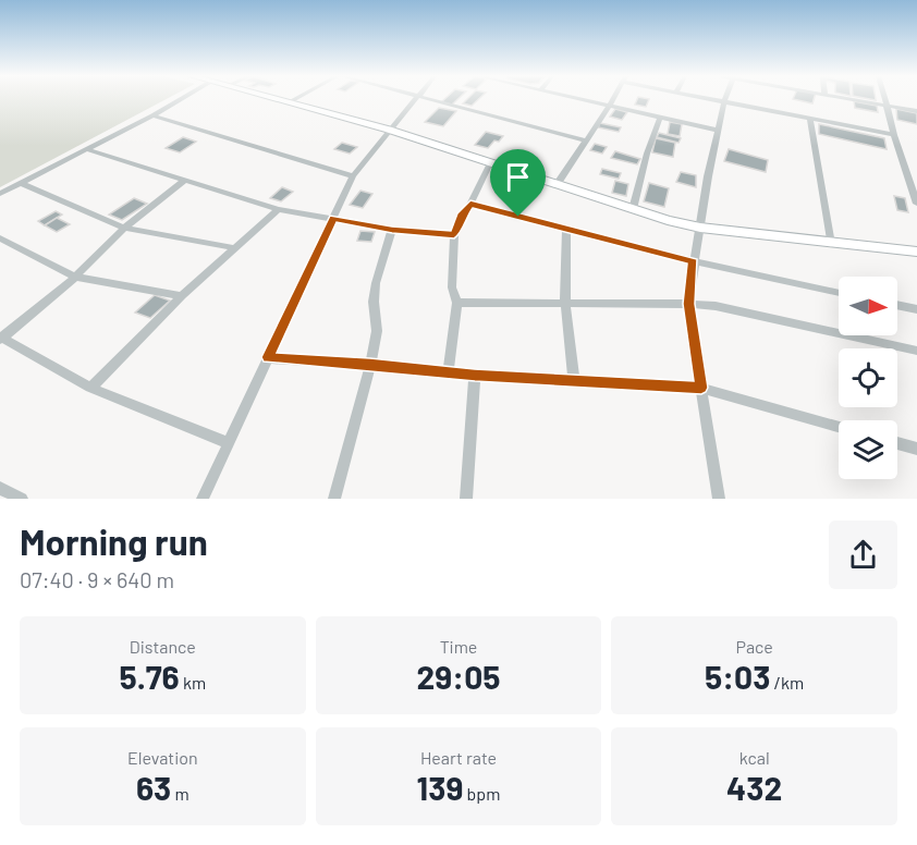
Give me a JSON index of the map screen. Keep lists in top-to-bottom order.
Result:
{
  "north": "right",
  "page": {
    "heading": ["Morning run", "07:40 · 9 × 640 m"],
    "stats": [
      ["Distance", "5.76 km"],
      ["Time", "29:05"],
      ["Pace", "5:03 /km"],
      ["Elevation", "63 m"],
      ["Heart rate", "139 bpm"],
      ["kcal", "432"]
    ]
  }
}
